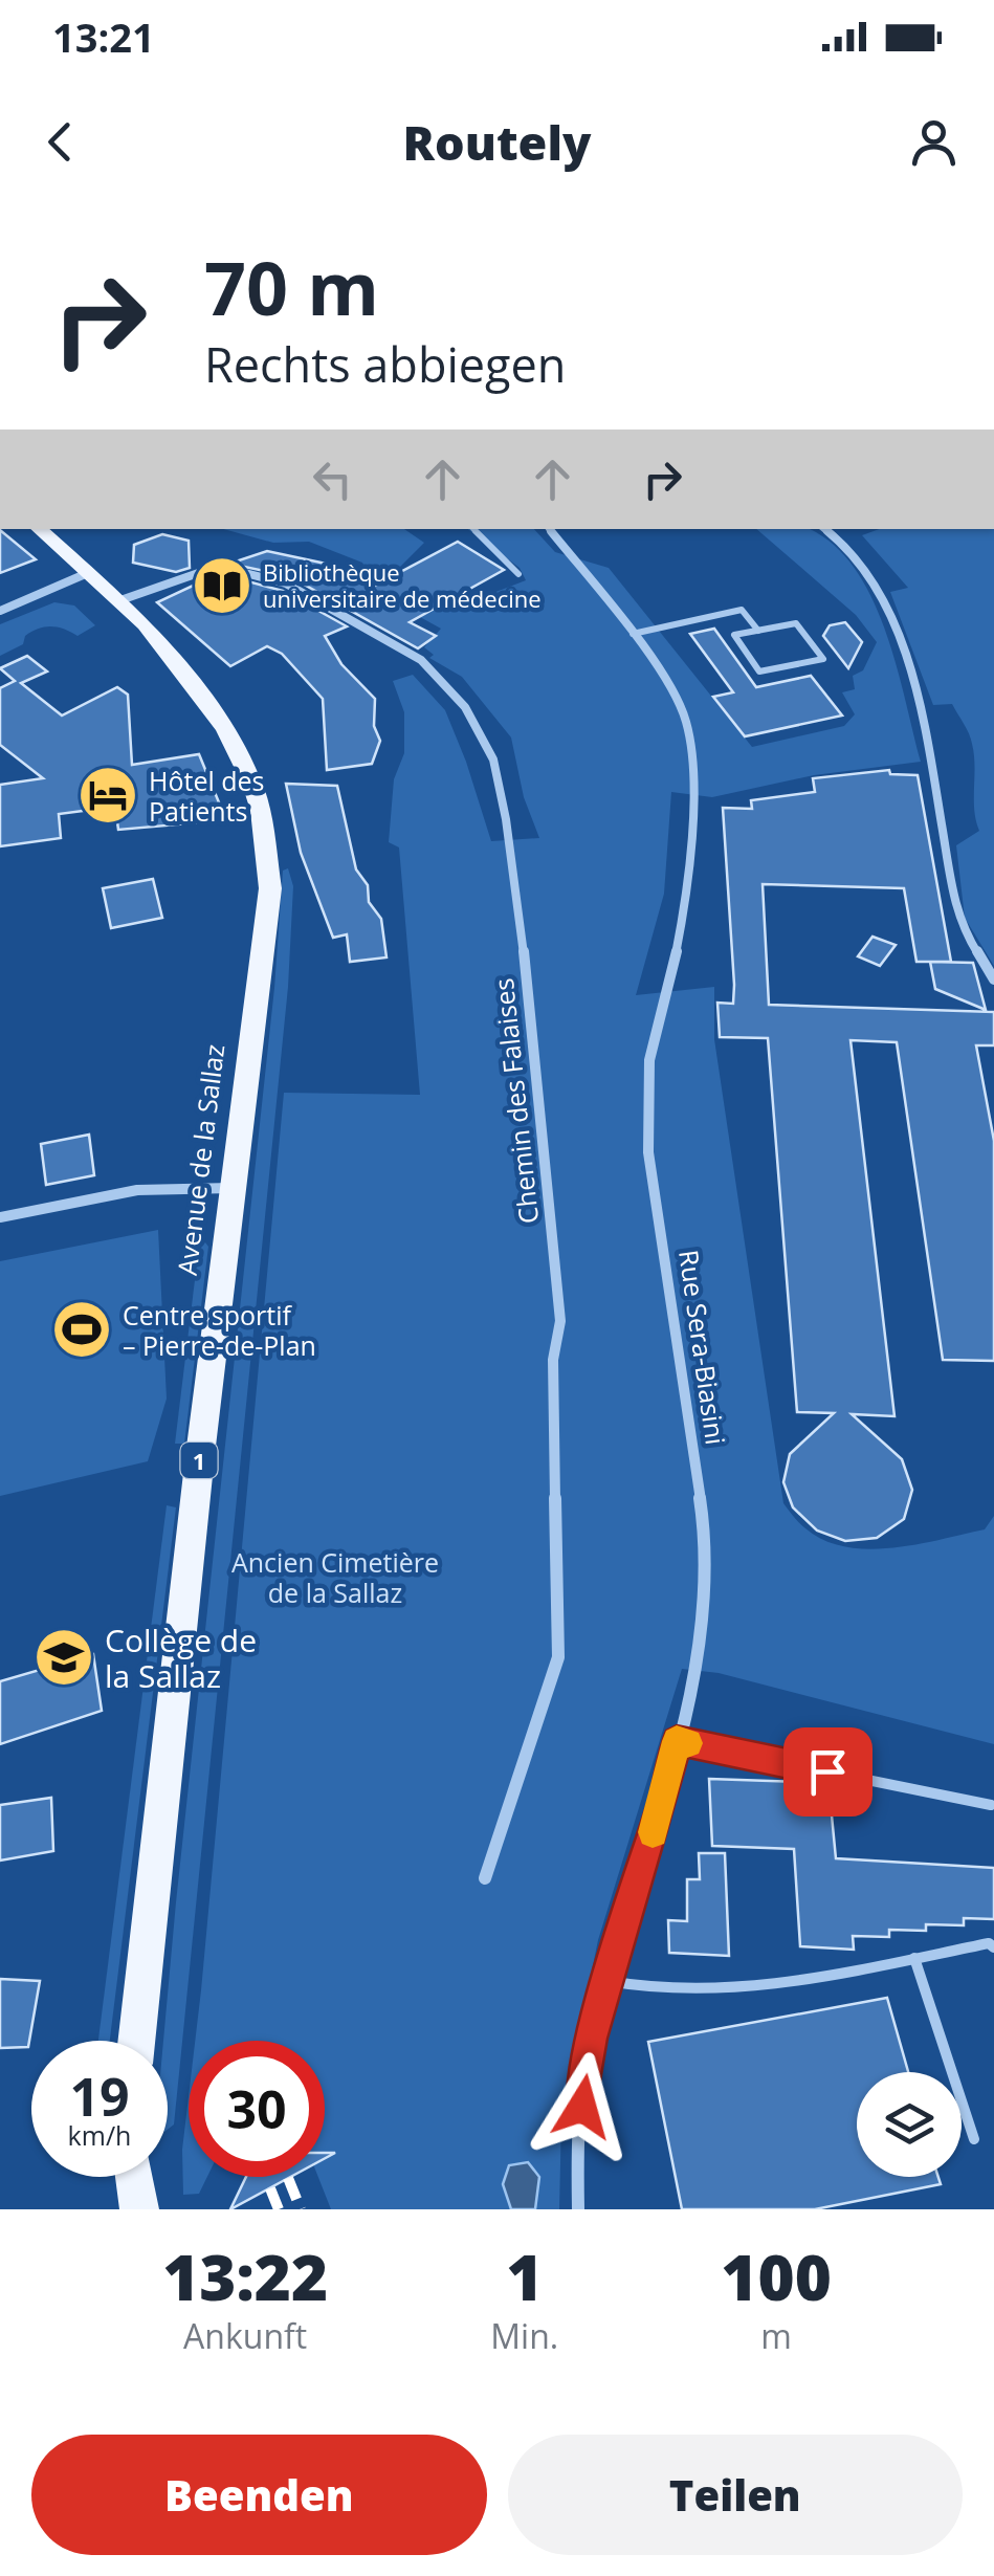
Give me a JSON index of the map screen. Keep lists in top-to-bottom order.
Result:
{
  "streets": {
    "main road": ["Avenue de la Sallaz", "1"],
    "street": ["Chemin des Falaises", "Rue Sera-Biasini"]
  },
  "crossings": [
    ["Chemin des Falaises", "Avenue de la Sallaz"],
    ["Avenue de la Sallaz", "1"]
  ],
  "parks": ["Ancien Cimetière de la Sallaz"],
  "places": {
    "library": ["Bibliothèque universitaire de médecine"],
    "hotel": ["Hôtel des Patients"],
    "sports": ["Centre sportif – Pierre-de-Plan"],
    "school or university": ["Collège de la Sallaz"]
  },
  "page": {
    "status": "13:21",
    "header": "Routely",
    "turn": ["70 m", "Rechts abbiegen"],
    "speed": "19 km/h",
    "limit": "30",
    "eta": [
      "13:22",
      "Ankunft",
      "1",
      "Min.",
      "100",
      "m"
    ],
    "buttons": ["Beenden", "Teilen"]
  }
}
